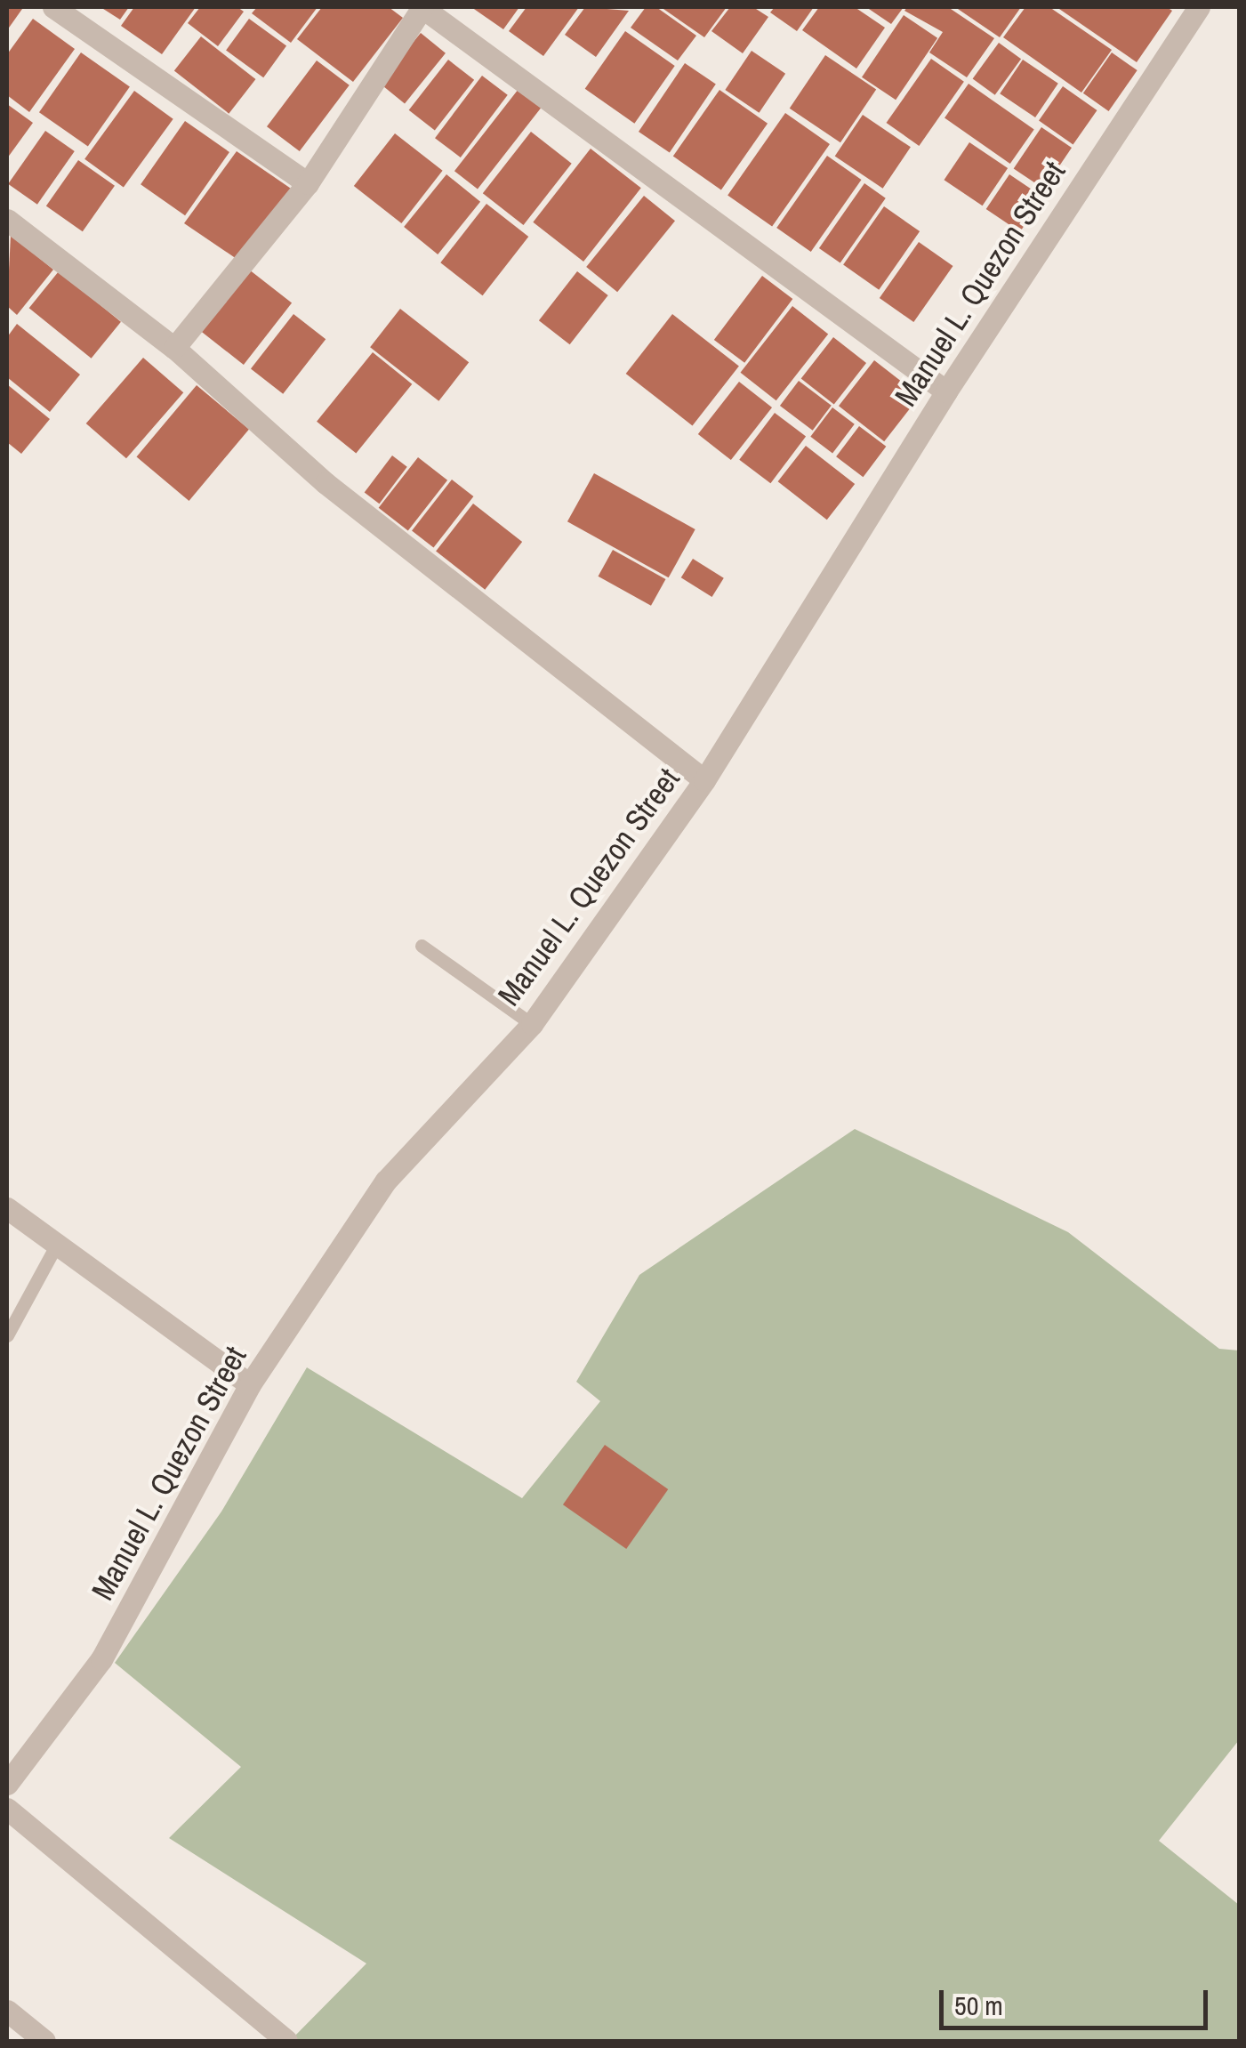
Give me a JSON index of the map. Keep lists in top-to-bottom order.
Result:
{
  "streets": {
    "street": ["Manuel L. Quezon Street"]
  },
  "scale_bar": "50 m"
}
